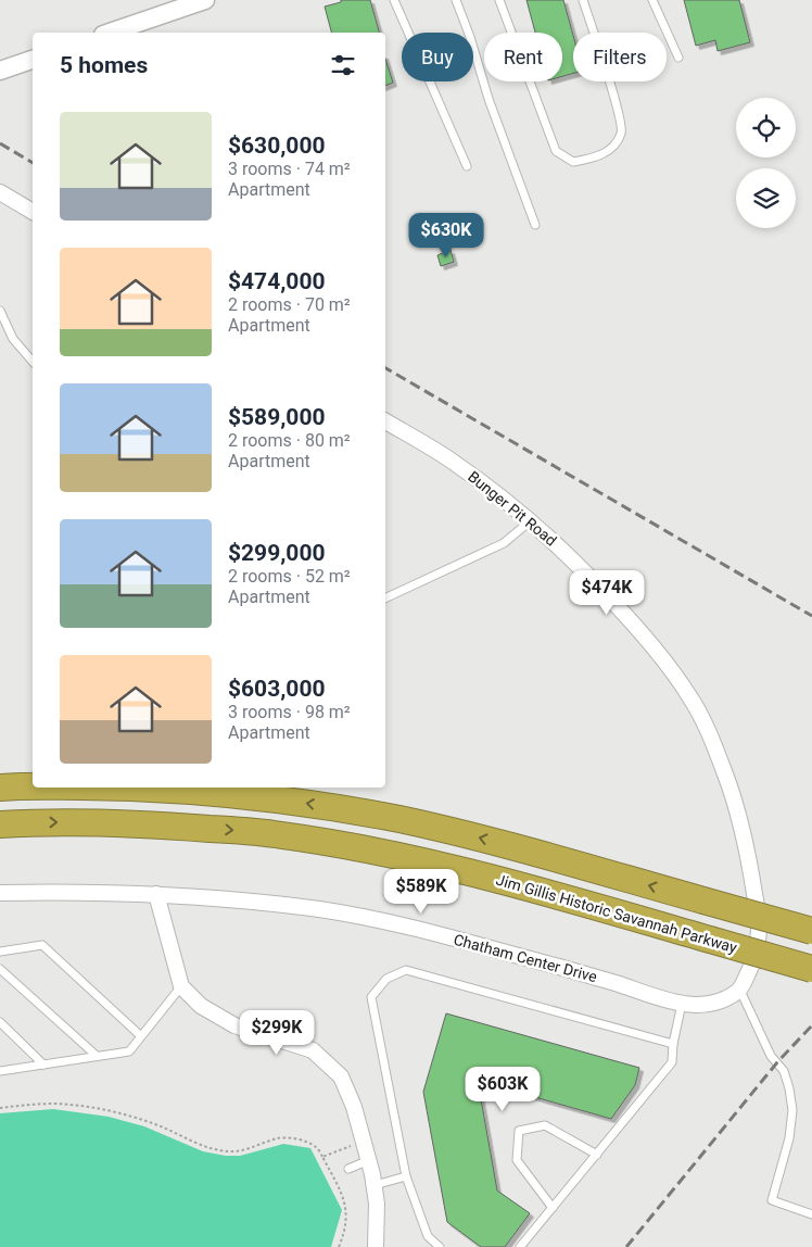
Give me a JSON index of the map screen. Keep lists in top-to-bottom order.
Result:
{
  "streets": {
    "highway": ["Jim Gillis Historic Savannah Parkway"],
    "street": ["Bunger Pit Road", "Chatham Center Drive"]
  },
  "crossings": [
    ["Bunger Pit Road", "Chatham Center Drive"]
  ],
  "page": {
    "chip": ["Buy", "Rent", "Filters"],
    "heading": "5 homes",
    "list": [
      {
        "name": "$630,000",
        "note": "3 rooms · 74 m² · Apartment"
      },
      {
        "name": "$474,000",
        "note": "2 rooms · 70 m² · Apartment"
      },
      {
        "name": "$589,000",
        "note": "2 rooms · 80 m² · Apartment"
      },
      {
        "name": "$299,000",
        "note": "2 rooms · 52 m² · Apartment"
      },
      {
        "name": "$603,000",
        "note": "3 rooms · 98 m² · Apartment"
      }
    ],
    "price": [
      "$630K",
      "$474K",
      "$589K",
      "$299K",
      "$603K"
    ]
  }
}
